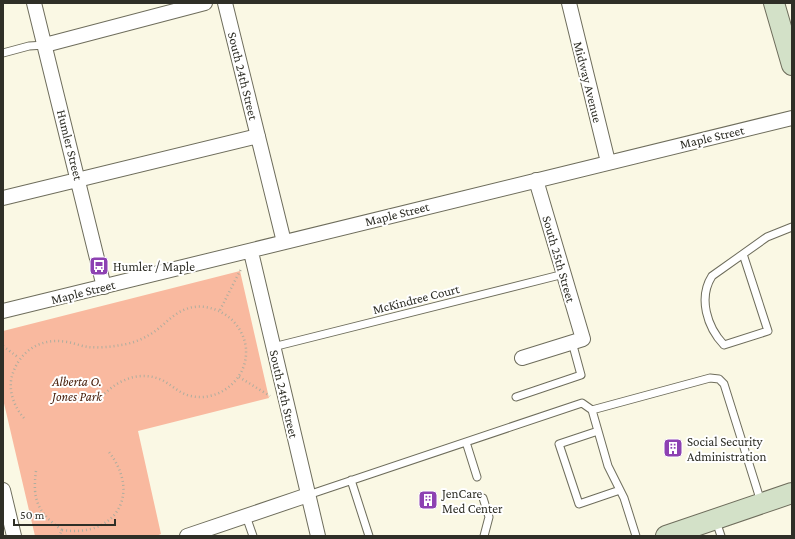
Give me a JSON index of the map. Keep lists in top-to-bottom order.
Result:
{
  "streets": {
    "street": [
      "South 24th Street",
      "Midway Avenue",
      "Maple Street",
      "Humler Street",
      "South 25th Street"
    ],
    "lane": ["McKindree Court"]
  },
  "crossings": [
    ["South 24th Street", "Maple Street"],
    ["South 24th Street", "McKindree Court"],
    ["Midway Avenue", "Maple Street"],
    ["Maple Street", "Humler Street"],
    ["Maple Street", "South 25th Street"],
    ["South 25th Street", "McKindree Court"]
  ],
  "parks": ["Alberta O. Jones Park"],
  "places": {
    "bus stop": ["Humler / Maple"],
    "building": ["Social Security Administration", "JenCare Med Center"]
  },
  "scale_bar": "50 m"
}
